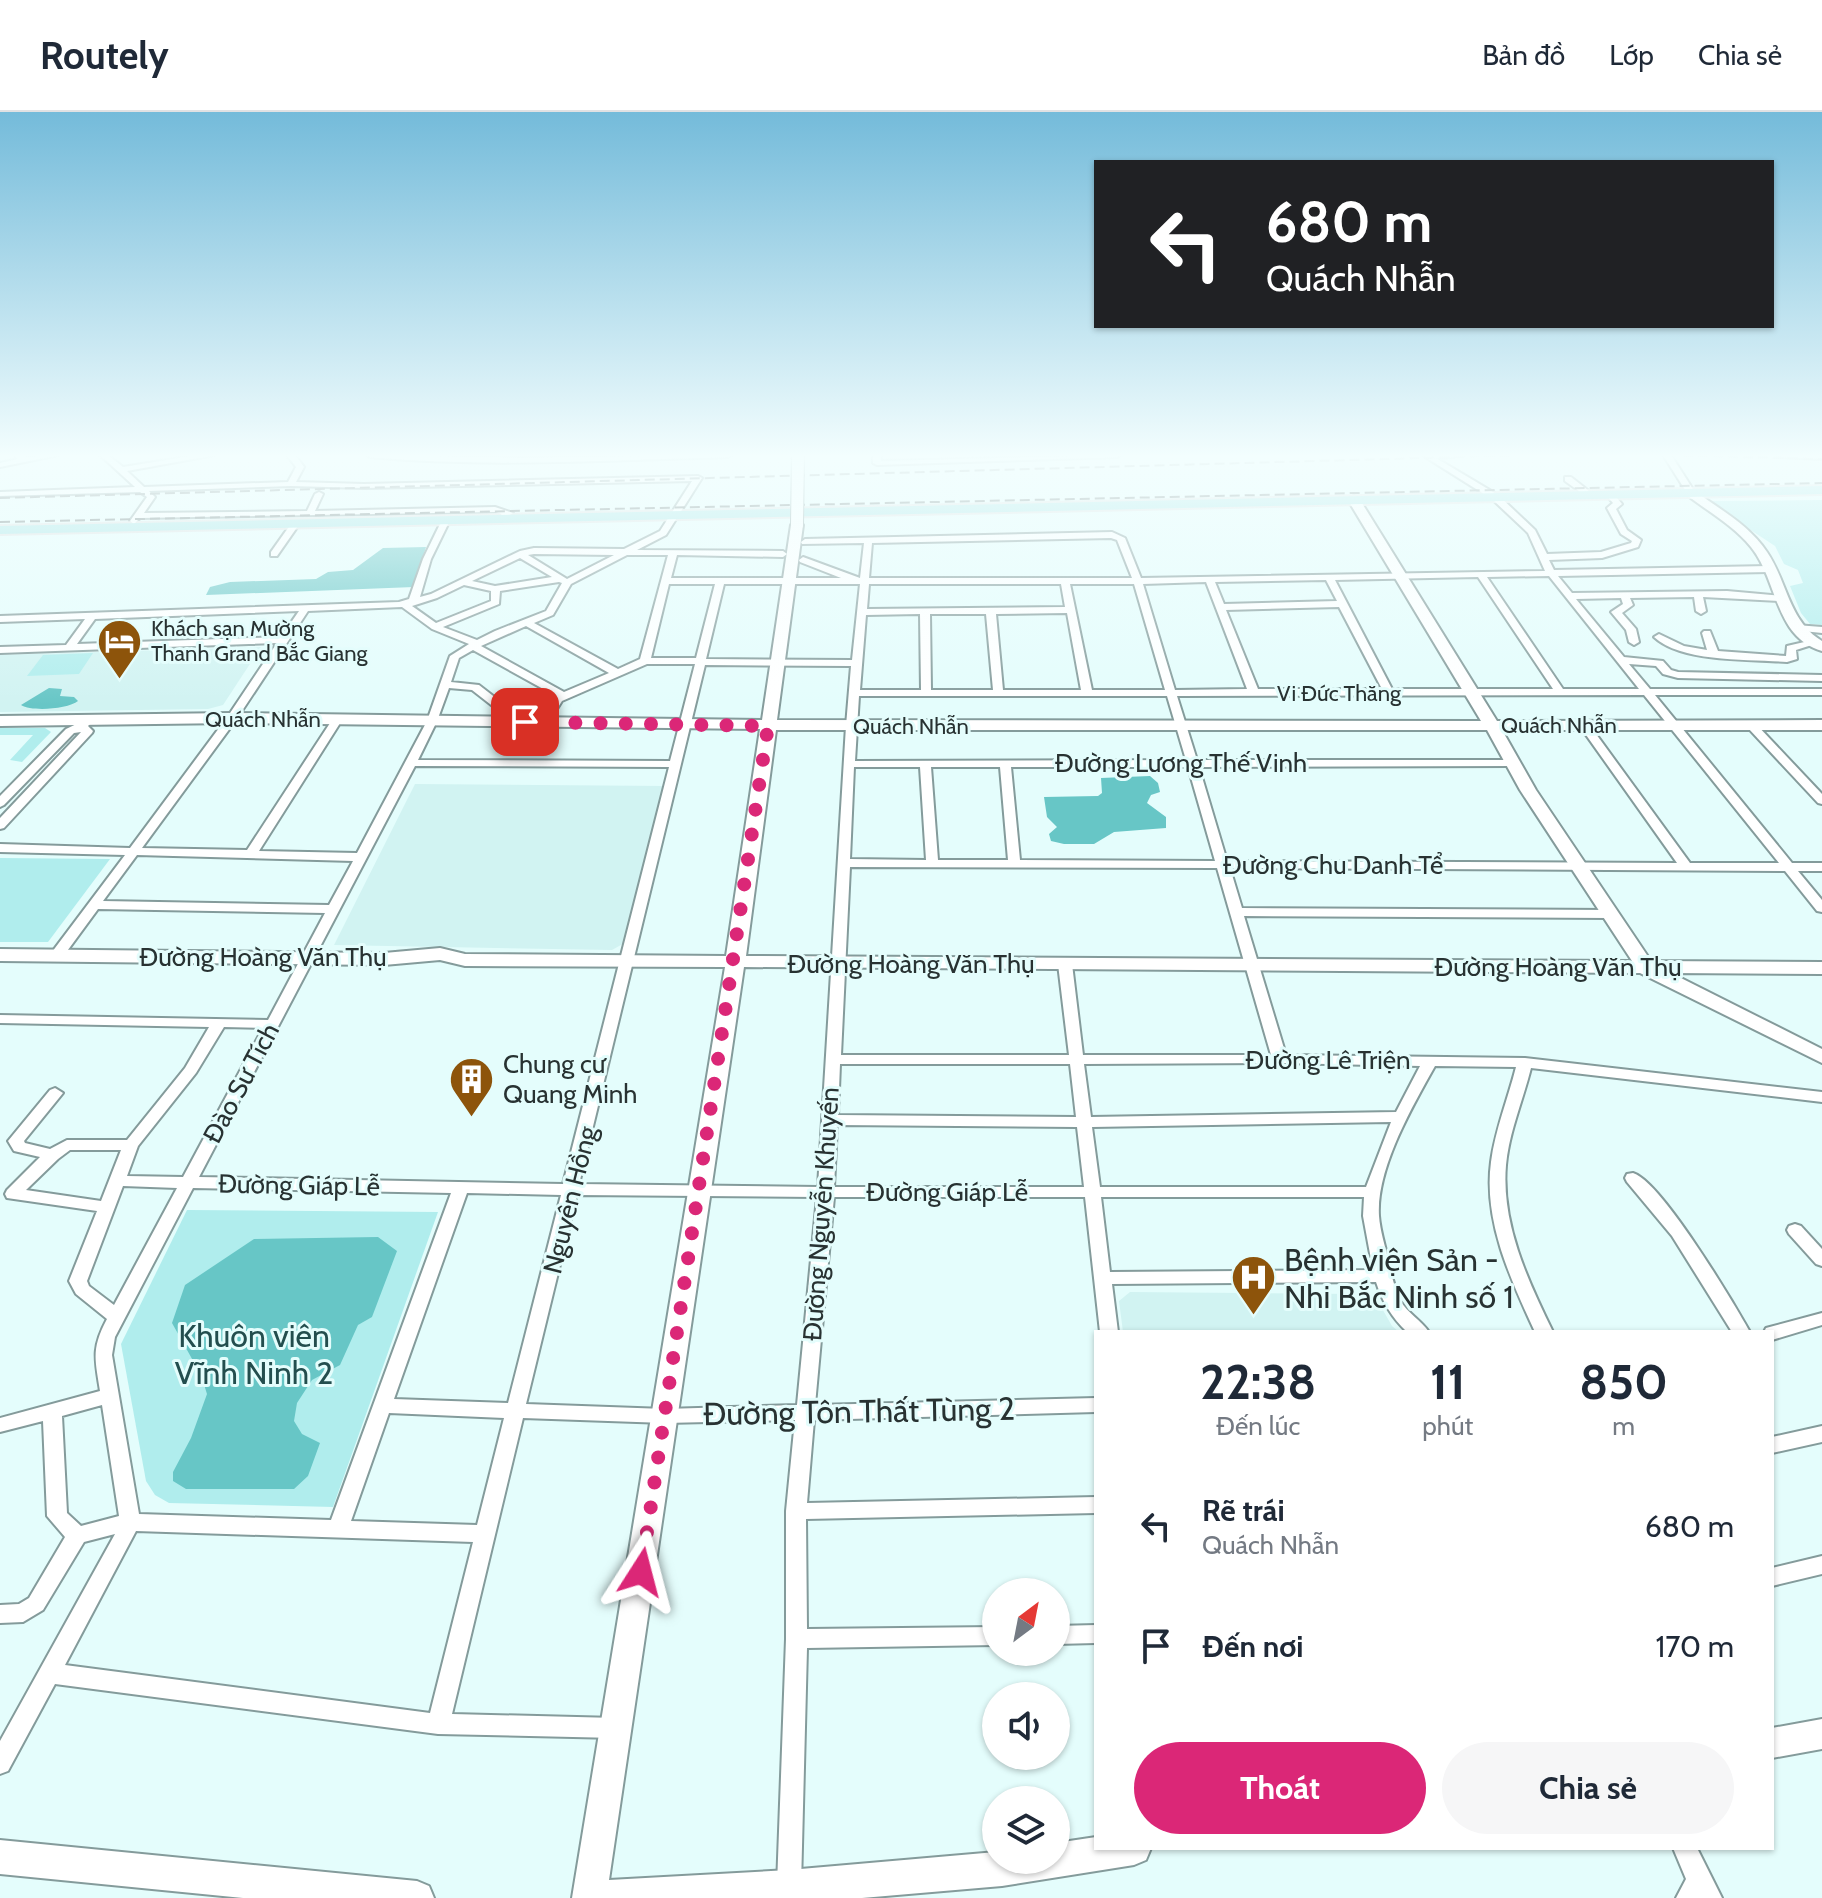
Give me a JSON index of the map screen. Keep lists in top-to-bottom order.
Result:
{
  "streets": {
    "street": [
      "Vi Đức Thăng",
      "Quách Nhẫn",
      "Đường Lương Thế Vinh",
      "Đường Chu Danh Tể",
      "Đường Hoàng Văn Thụ",
      "Đường Lê Triện",
      "Đào Sư Tích",
      "Đường Giáp Lễ",
      "Nguyên Hồng",
      "Đường Nguyễn Khuyến",
      "Đường Tôn Thất Tùng 2"
    ]
  },
  "crossings": [
    ["Vi Đức Thăng", "Đường Nguyễn Khuyến"],
    ["Quách Nhẫn", "Đào Sư Tích"],
    ["Quách Nhẫn", "Nguyên Hồng"],
    ["Quách Nhẫn", "Đường Nguyễn Khuyến"],
    ["Đường Lương Thế Vinh", "Đường Nguyễn Khuyến"],
    ["Đường Chu Danh Tể", "Đường Nguyễn Khuyến"],
    ["Đường Hoàng Văn Thụ", "Đào Sư Tích"],
    ["Đường Hoàng Văn Thụ", "Nguyên Hồng"],
    ["Đường Hoàng Văn Thụ", "Đường Nguyễn Khuyến"],
    ["Đường Lê Triện", "Đường Nguyễn Khuyến"],
    ["Đào Sư Tích", "Đường Giáp Lễ"],
    ["Đường Giáp Lễ", "Nguyên Hồng"],
    ["Đường Giáp Lễ", "Đường Nguyễn Khuyến"],
    ["Nguyên Hồng", "Đường Tôn Thất Tùng 2"],
    ["Đường Nguyễn Khuyến", "Đường Tôn Thất Tùng 2"]
  ],
  "parks": ["Khuôn viên Vĩnh Ninh 2"],
  "places": {
    "hotel": ["Khách sạn Mường Thanh Grand Bắc Giang"],
    "building": ["Chung cư Quang Minh"],
    "hospital": ["Bệnh viện Sản - Nhi Bắc Ninh số 1"]
  },
  "north": "top right",
  "page": {
    "header": "Routely",
    "nav": ["Bản đồ", "Lớp", "Chia sẻ"],
    "turn": ["680 m", "Quách Nhẫn"],
    "eta": [
      "22:38",
      "Đến lúc",
      "11",
      "phút",
      "850",
      "m"
    ],
    "list": [
      {
        "name": "Rẽ trái",
        "note": "Quách Nhẫn",
        "value": "680 m"
      },
      {
        "name": "Đến nơi",
        "value": "170 m"
      }
    ],
    "buttons": ["Thoát", "Chia sẻ"]
  }
}
